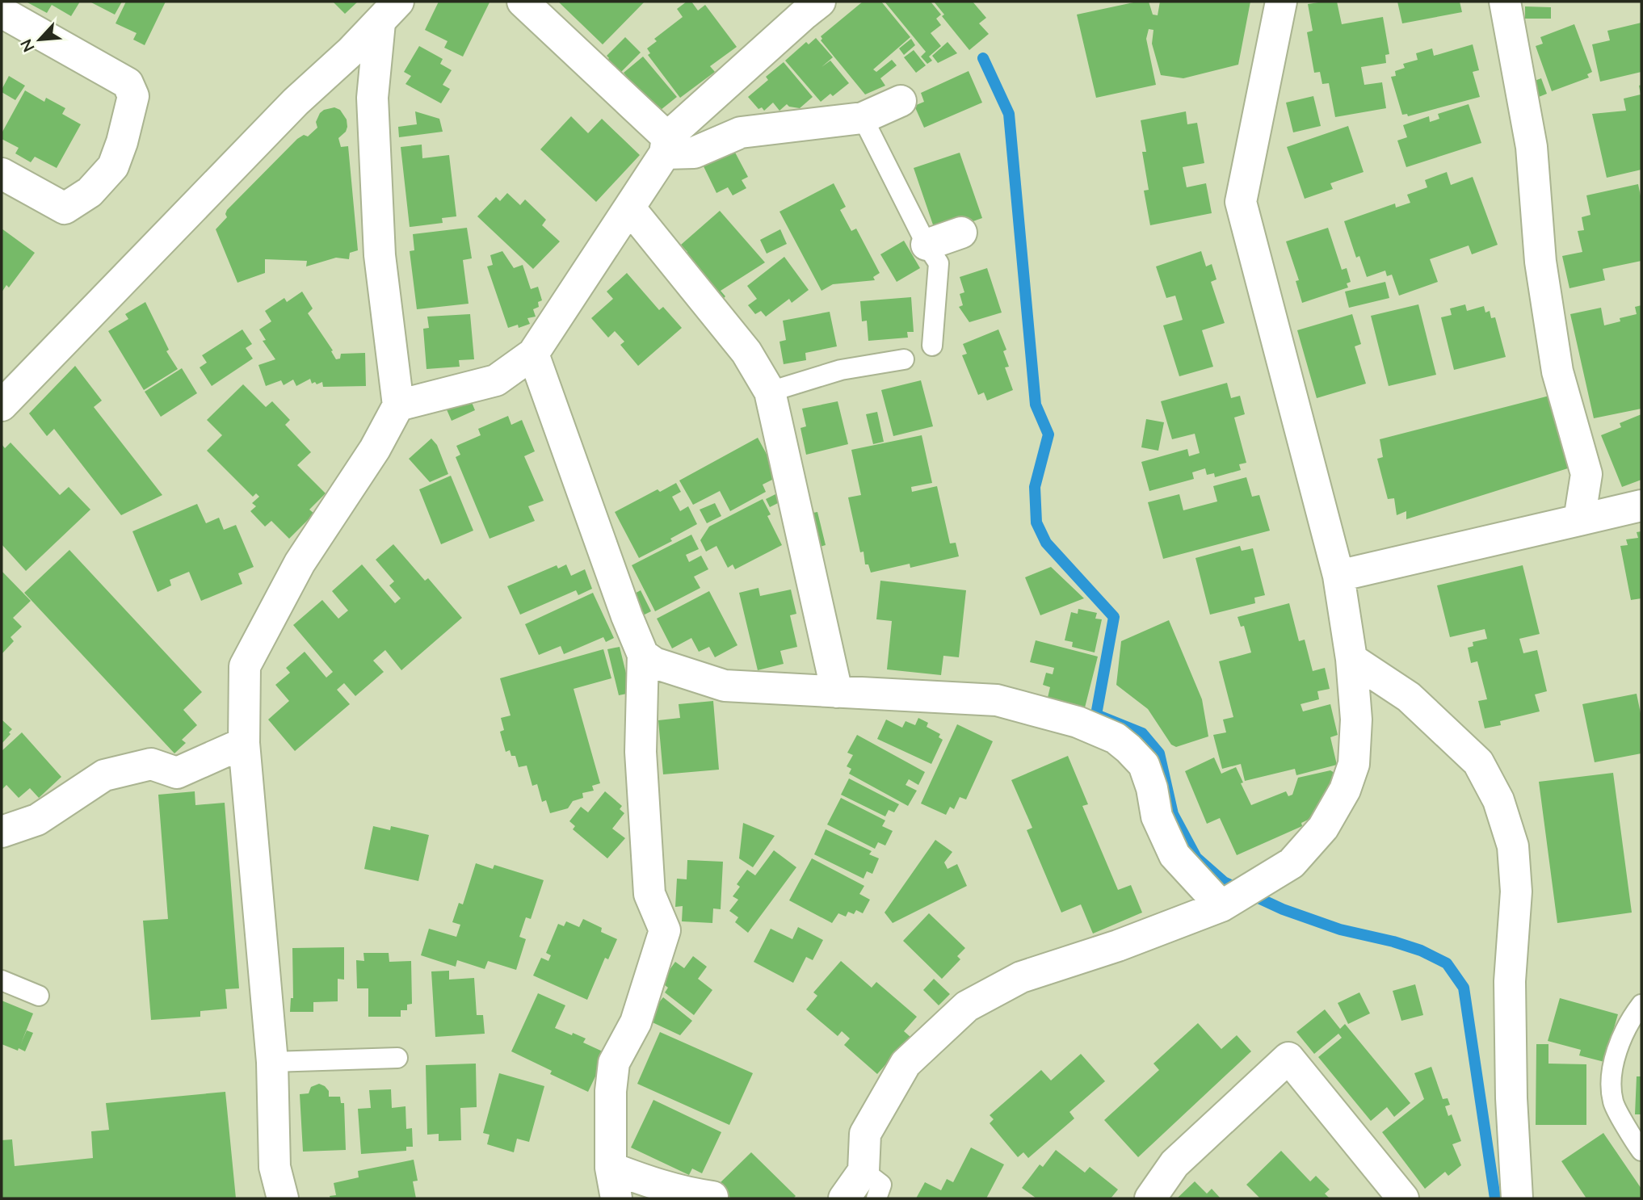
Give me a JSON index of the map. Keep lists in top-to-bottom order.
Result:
{
  "north": "bottom left"
}
